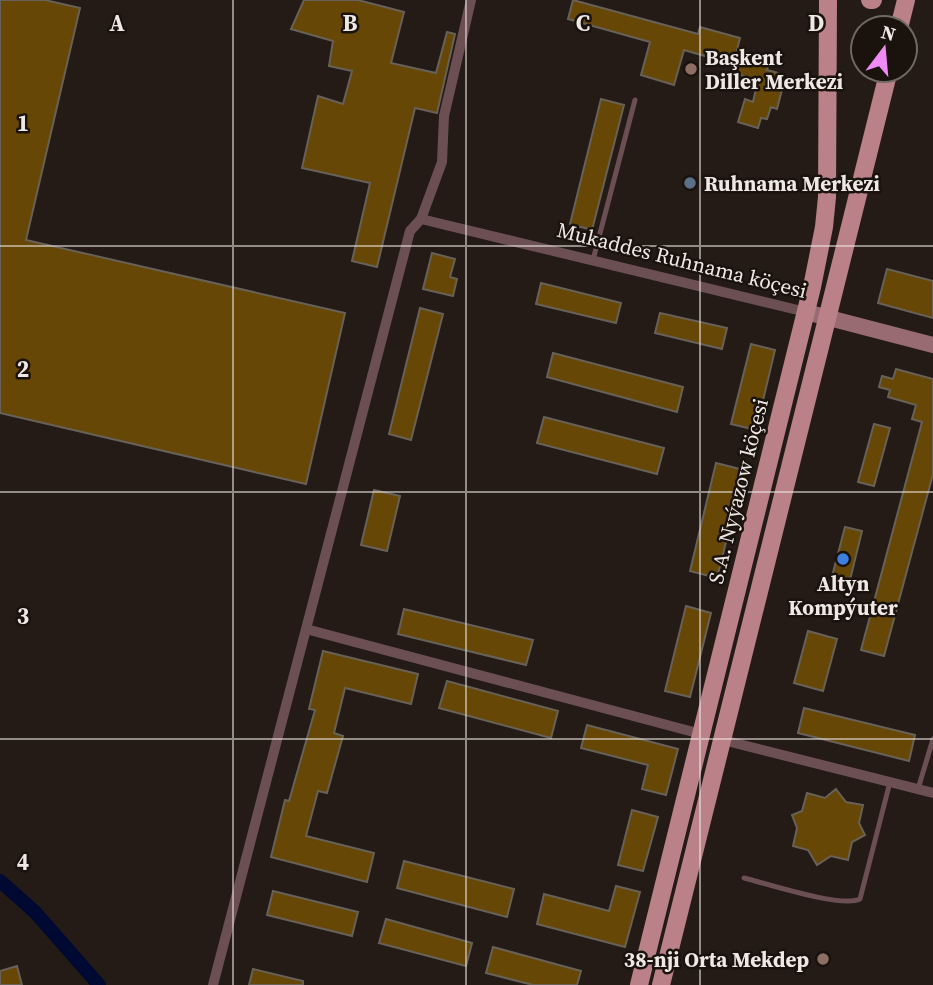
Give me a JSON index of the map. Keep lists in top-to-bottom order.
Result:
{
  "streets": {
    "main road": ["S.A. Nyýazow köçesi"],
    "street": ["Mukaddes Ruhnama köçesi"]
  },
  "crossings": [
    ["Mukaddes Ruhnama köçesi", "S.A. Nyýazow köçesi"]
  ],
  "places": [
    "Başkent Diller Merkezi",
    "Ruhnama Merkezi",
    "Altyn Kompýuter",
    "38-nji Orta Mekdep"
  ],
  "north": "top",
  "grid": {
    "columns": [
      "A",
      "B",
      "C",
      "D"
    ],
    "rows": [
      "1",
      "2",
      "3",
      "4"
    ]
  }
}
